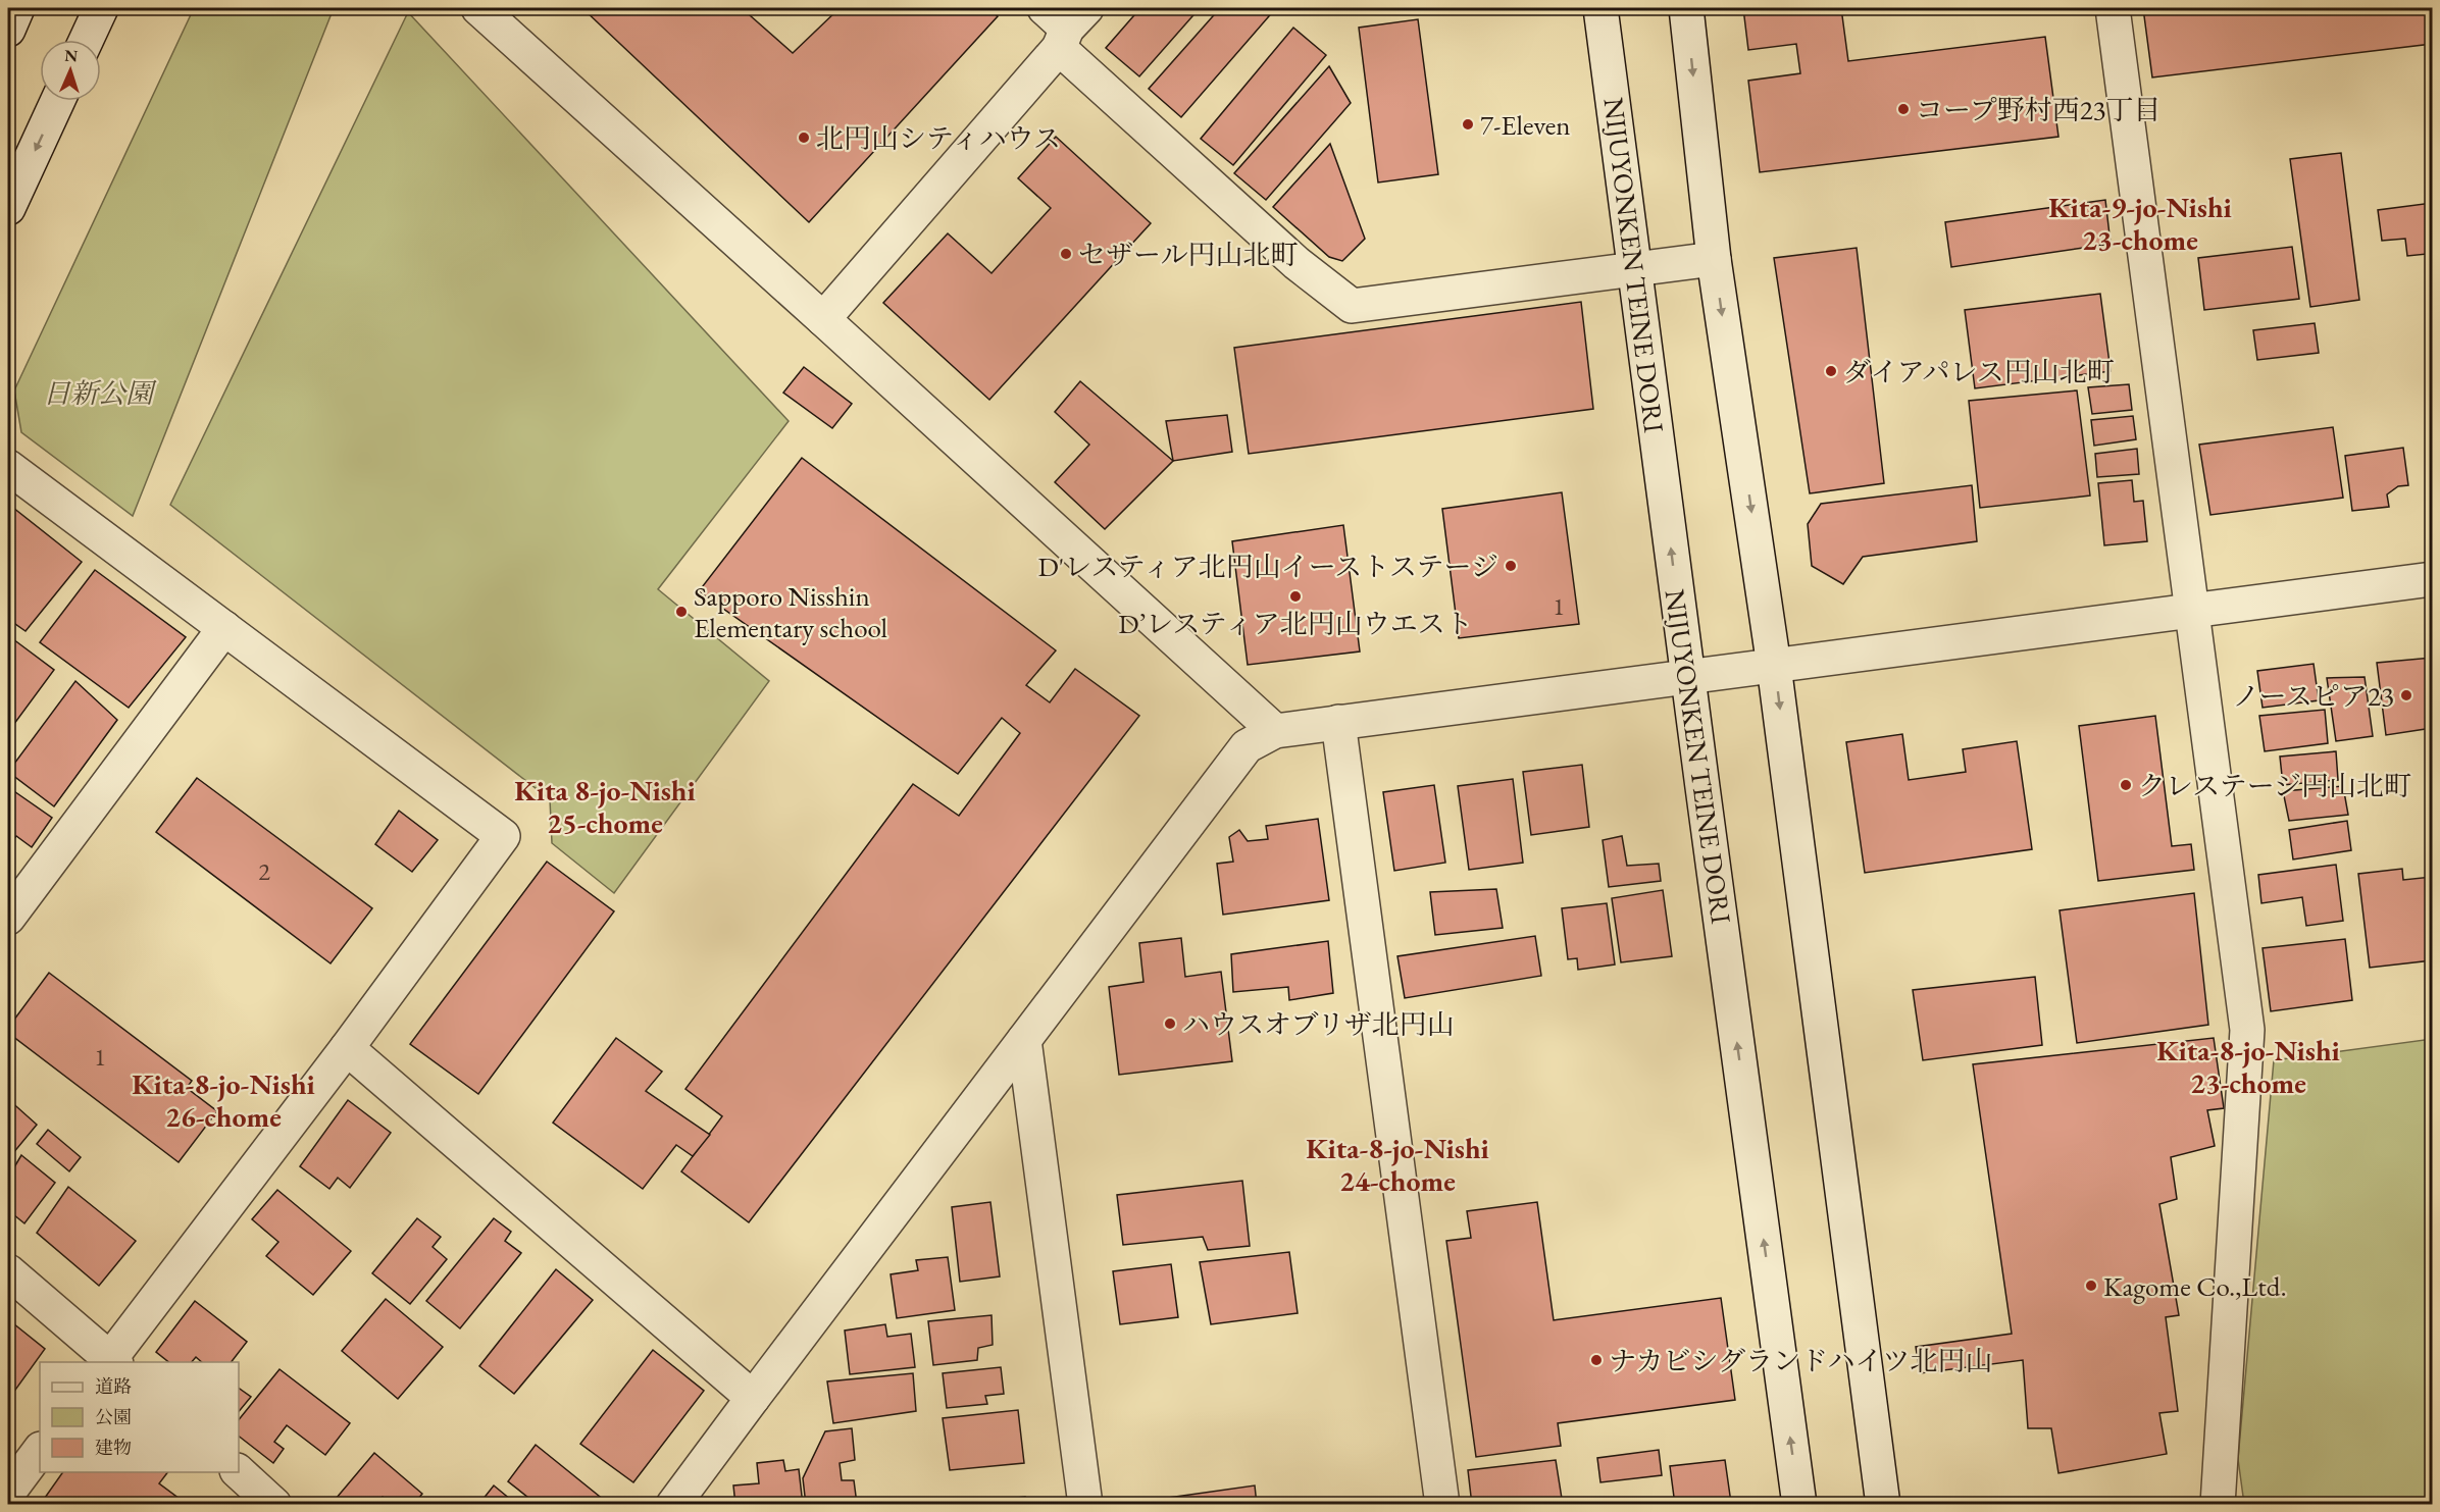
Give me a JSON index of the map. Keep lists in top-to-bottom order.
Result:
{
  "streets": {
    "street": ["NIJUYONKEN TEINE DORI"]
  },
  "districts": [
    "Kita-9-jo-Nishi 23-chome",
    "Kita 8-jo-Nishi 25-chome",
    "Kita-8-jo-Nishi 23-chome",
    "Kita-8-jo-Nishi 26-chome",
    "Kita-8-jo-Nishi 24-chome"
  ],
  "parks": ["日新公園"],
  "places": [
    "コープ野村西23丁目",
    "7-Eleven",
    "北円山シティハウス",
    "セザール円山北町",
    "ダイアパレス円山北町",
    "D'レスティア北円山イーストステージ",
    "D’レスティア北円山ウエスト",
    "Sapporo Nisshin Elementary school",
    "ノースピア23",
    "クレステージ円山北町",
    "ハウスオブリザ北円山",
    "Kagome Co.,Ltd.",
    "ナカビシグランドハイツ北円山"
  ],
  "house_numbers": ["1", "2", "1"],
  "legend": ["道路", "公園", "建物"],
  "north": "top"
}
